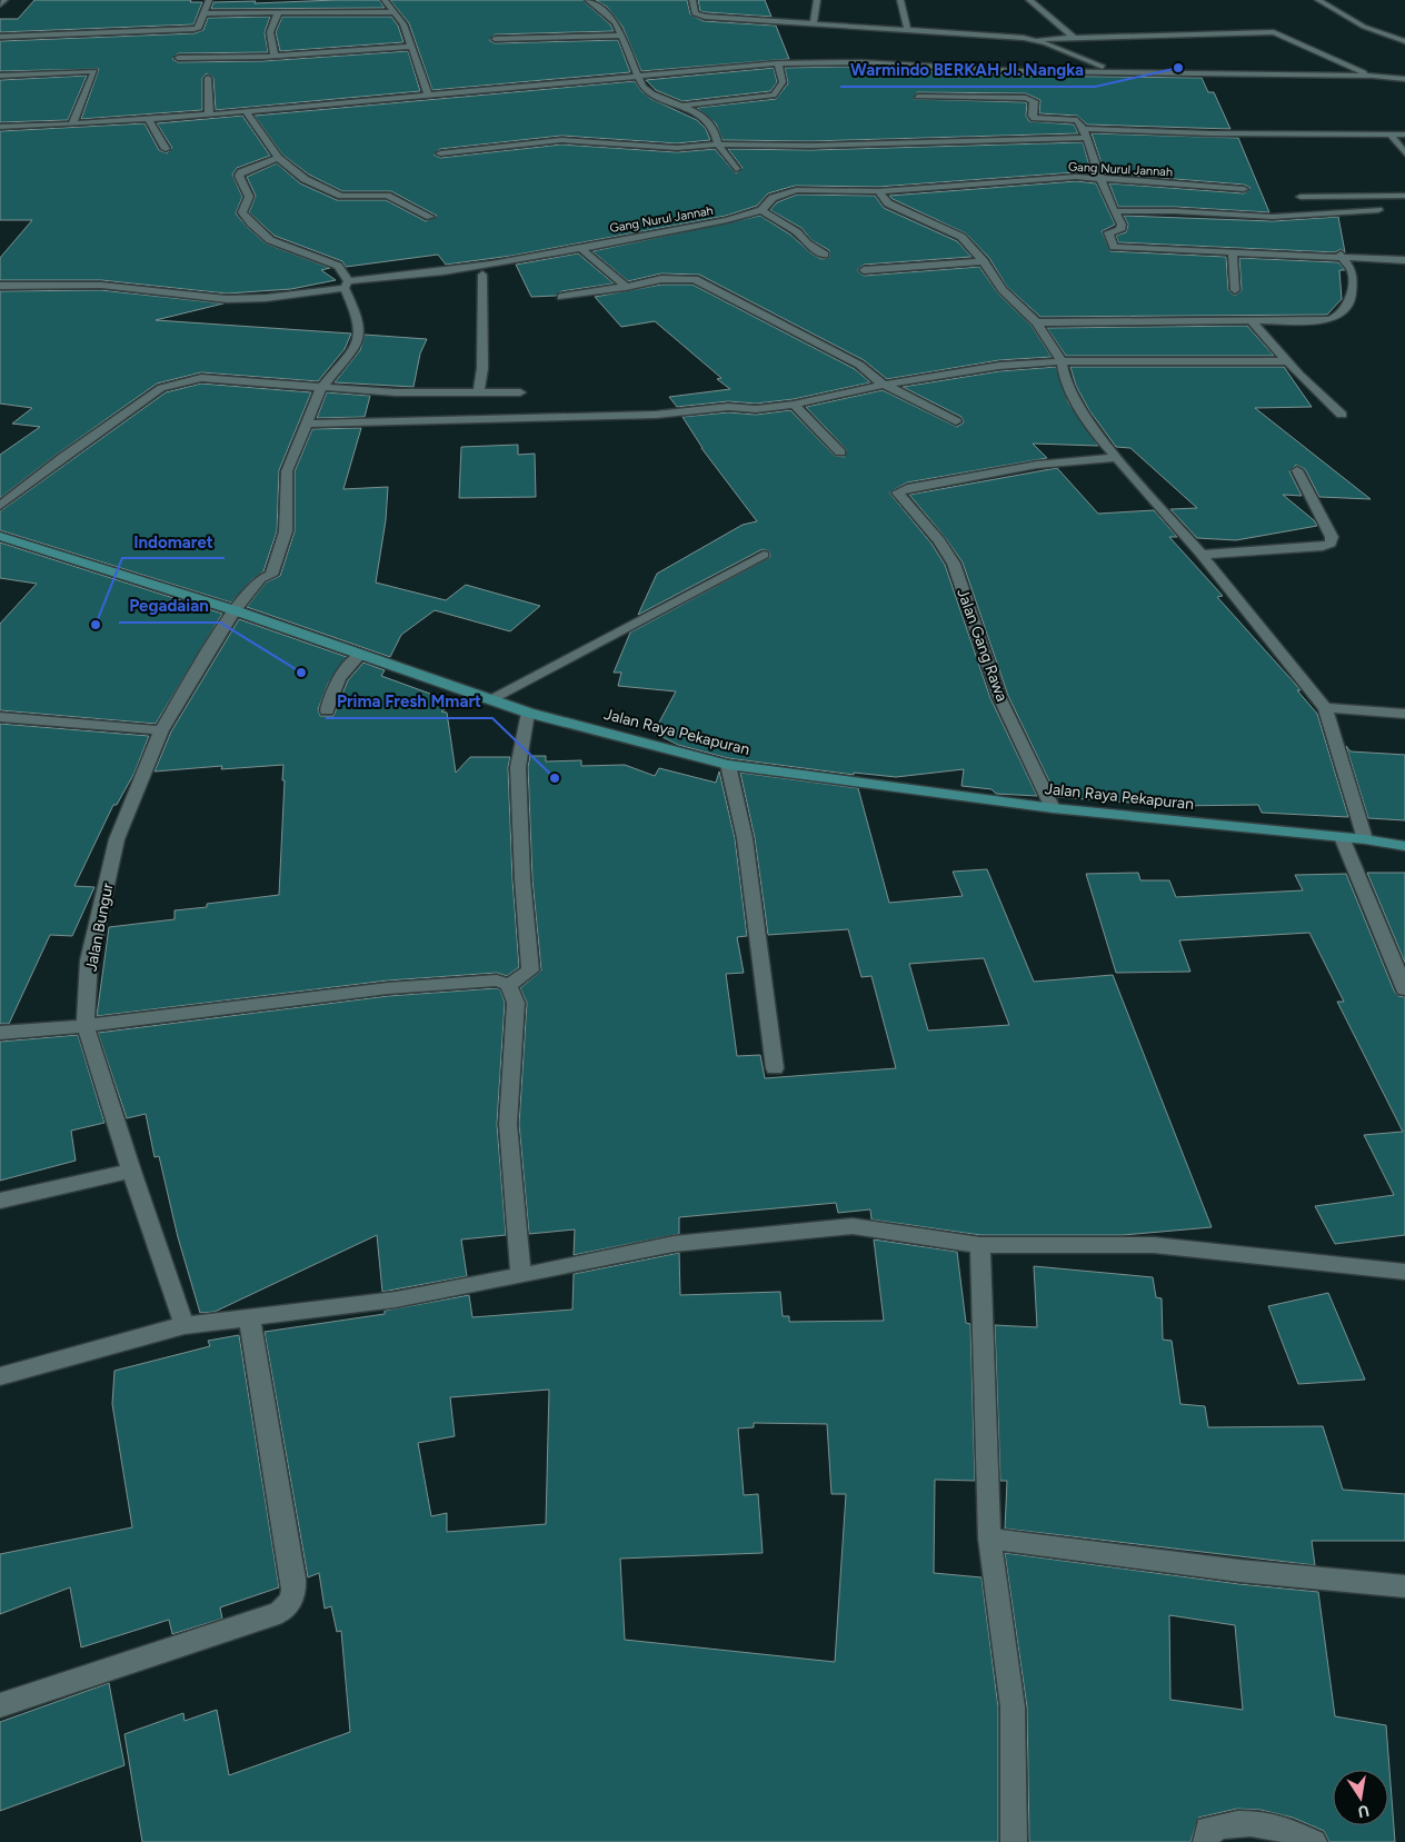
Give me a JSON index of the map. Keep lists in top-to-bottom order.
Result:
{
  "streets": {
    "main road": ["Jalan Raya Pekapuran"],
    "street": ["Gang Nurul Jannah", "Jalan Gang Rawa", "Jalan Bungur"]
  },
  "crossings": [
    ["Jalan Gang Rawa", "Jalan Raya Pekapuran"],
    ["Jalan Raya Pekapuran", "Jalan Bungur"]
  ],
  "places": [
    "Warmindo BERKAH Jl. Nangka",
    "Indomaret",
    "Pegadaian",
    "Prima Fresh Mmart"
  ],
  "north": "bottom"
}
